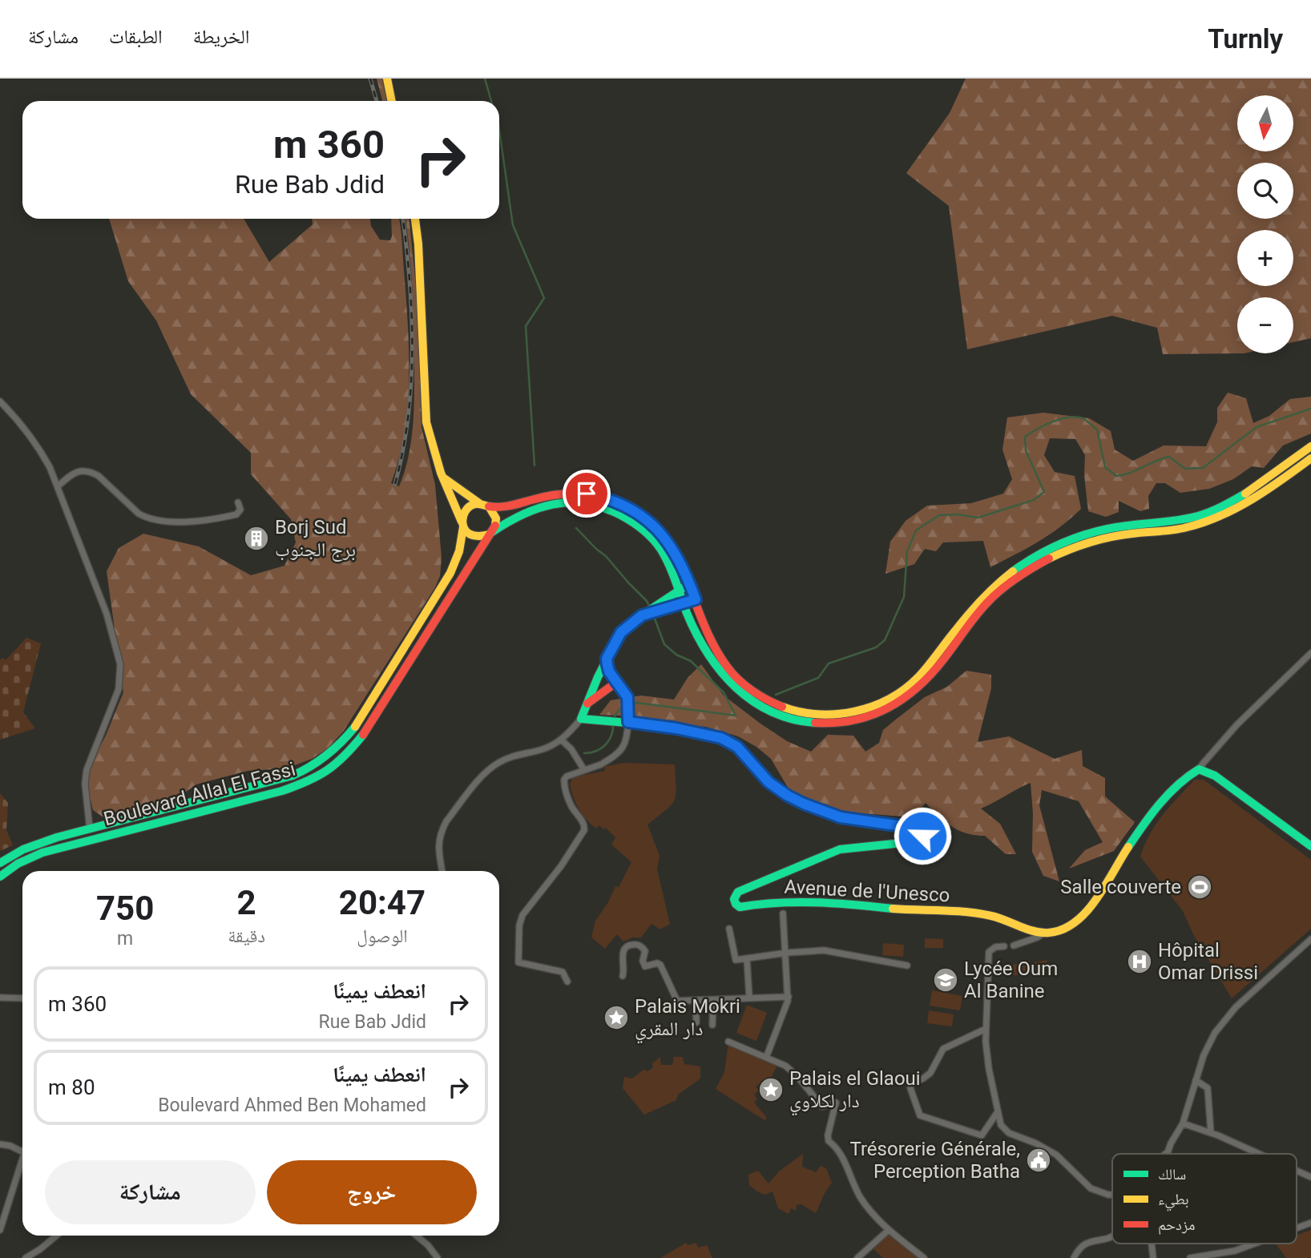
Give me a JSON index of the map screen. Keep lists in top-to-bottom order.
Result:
{
  "streets": {
    "main road": ["Boulevard Allal El Fassi", "Avenue de l'Unesco"]
  },
  "places": {
    "building": ["Borj Sud برج الجنوب"],
    "sports": ["Salle couverte"],
    "hospital": ["Hôpital Omar Drissi"],
    "school or university": ["Lycée Oum Al Banine"],
    "place": ["Palais Mokri دار المقري", "Palais el Glaoui دار لكلاوي"],
    "public building": ["Trésorerie Générale, Perception Batha"]
  },
  "legend": ["سالك", "بطيء", "مزدحم"],
  "north": "bottom",
  "page": {
    "header": "Turnly",
    "nav": ["الخريطة", "الطبقات", "مشاركة"],
    "map_buttons": ["+", "−"],
    "turn": ["360 m", "Rue Bab Jdid"],
    "eta": [
      "20:47",
      "الوصول",
      "2",
      "دقيقة",
      "750",
      "m"
    ],
    "list": [
      {
        "name": "انعطف يمينًا",
        "note": "Rue Bab Jdid",
        "value": "360 m"
      },
      {
        "name": "انعطف يمينًا",
        "note": "Boulevard Ahmed Ben Mohamed",
        "value": "80 m"
      }
    ],
    "buttons": ["خروج", "مشاركة"]
  }
}
